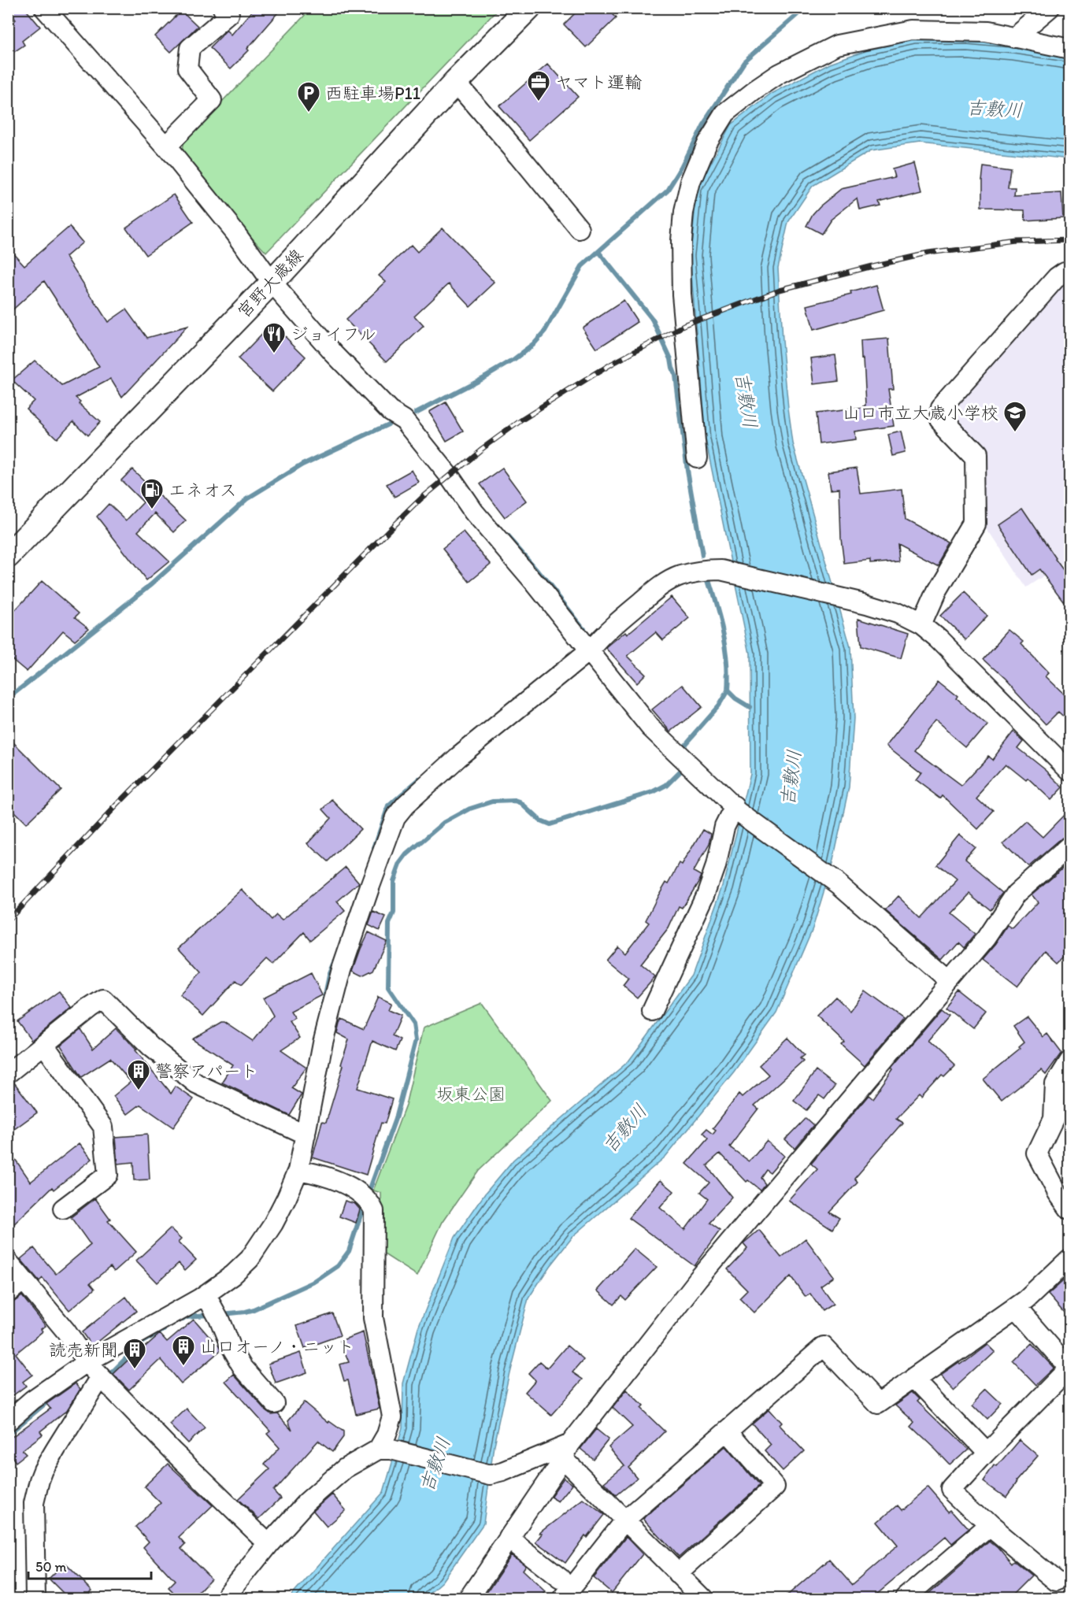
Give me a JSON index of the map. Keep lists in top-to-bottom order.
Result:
{
  "streets": {
    "main road": ["宮野大歳線"]
  },
  "water": ["吉敷川"],
  "parks": ["坂東公園"],
  "places": {
    "office": ["ヤマト運輸"],
    "parking": ["西駐車場P11"],
    "restaurant": ["ジョイフル"],
    "school or university": ["山口市立大歳小学校"],
    "fuel station": ["エネオス"],
    "building": ["警察アパート", "山口オーノ・ニット", "読売新聞"]
  },
  "scale_bar": "50 m"
}
